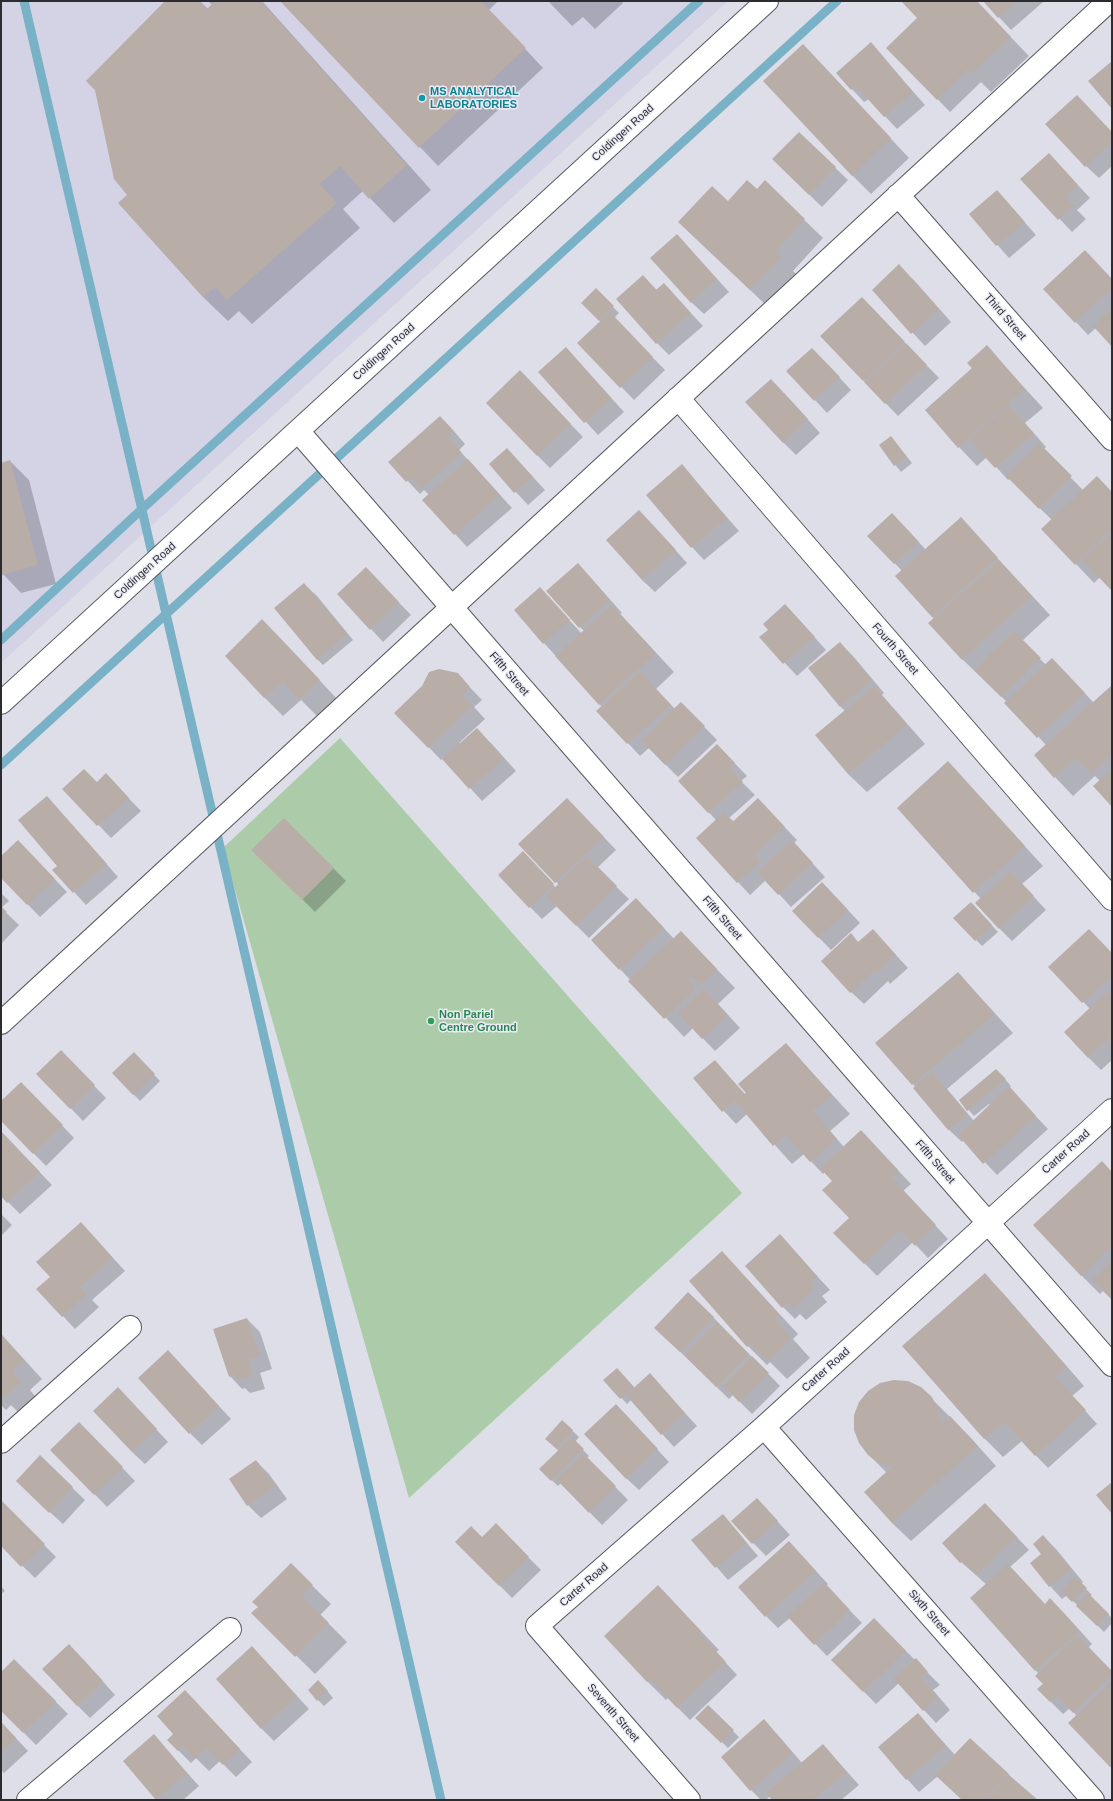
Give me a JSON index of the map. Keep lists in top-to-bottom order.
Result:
{
  "streets": {
    "street": [
      "Coldingen Road",
      "Third Street",
      "Fourth Street",
      "Fifth Street",
      "Carter Road",
      "Sixth Street",
      "Seventh Street"
    ]
  },
  "crossings": [
    ["Coldingen Road", "Fifth Street"],
    ["Fifth Street", "Carter Road"],
    ["Carter Road", "Sixth Street"],
    ["Carter Road", "Seventh Street"]
  ],
  "places": ["MS ANALYTICAL LABORATORIES", "Non Pariel Centre Ground"]
}
